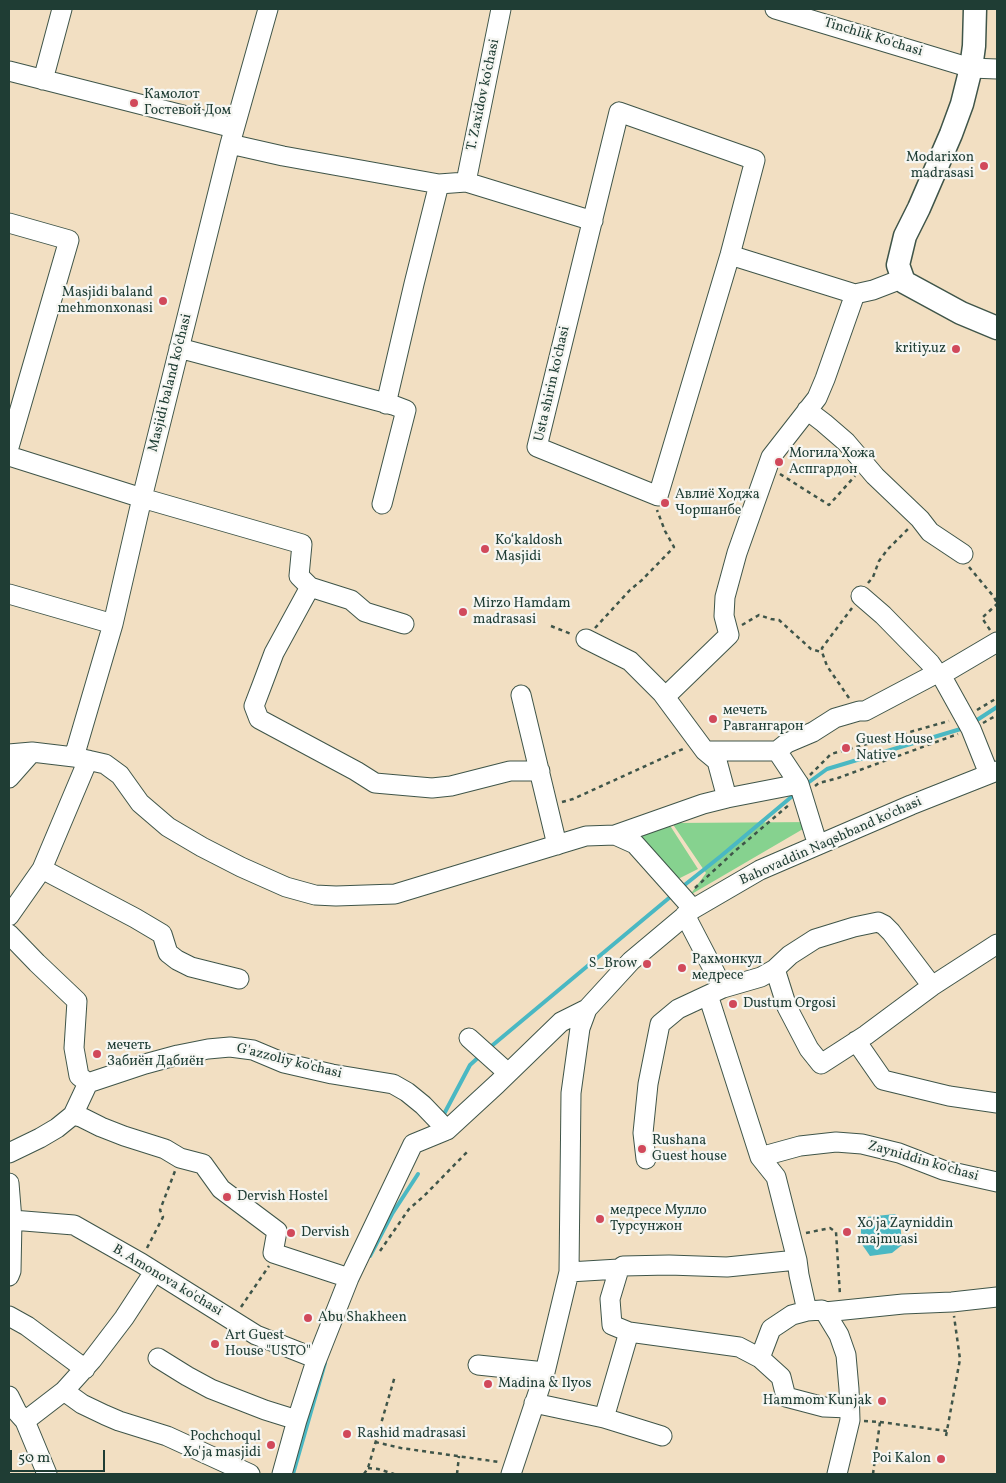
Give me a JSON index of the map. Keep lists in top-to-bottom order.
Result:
{
  "streets": {
    "street": [
      "Tinchlik Ko'chasi",
      "T. Zaxidov ko'chasi",
      "Masjidi baland ko'chasi",
      "Usta shirin ko'chasi",
      "Bahovaddin Naqshband ko'chasi",
      "G'azzoliy ko'chasi",
      "Zayniddin ko'chasi",
      "B. Amonova ko'chasi"
    ]
  },
  "crossings": [
    ["Bahovaddin Naqshband ko'chasi", "G'azzoliy ko'chasi"],
    ["Bahovaddin Naqshband ko'chasi", "B. Amonova ko'chasi"]
  ],
  "places": [
    "Камолот Гостевой Дом",
    "Modarixon madrasasi",
    "Masjidi baland mehmonxonasi",
    "kritiy.uz",
    "Могила Хожа Аспгардон",
    "Авлиё Ходжа Чоршанбе",
    "Koʻkaldosh Masjidi",
    "Mirzo Hamdam madrasasi",
    "мечеть Равгангарон",
    "Guest House Native",
    "S_Brow",
    "Рахмонкул медресе",
    "Dustum Orgosi",
    "мечеть Забиён Дабиён",
    "Rushana Guest house",
    "Dervish Hostel",
    "медресе Мулло Турсунжон",
    "Xo'ja Zayniddin majmuasi",
    "Dervish",
    "Abu Shakheen",
    "Art Guest House \"USTO\"",
    "Madina & Ilyos",
    "Hammom Kunjak",
    "Rashid madrasasi",
    "Pochchoqul Xo'ja masjidi",
    "Poi Kalon"
  ],
  "scale_bar": "50 m"
}
